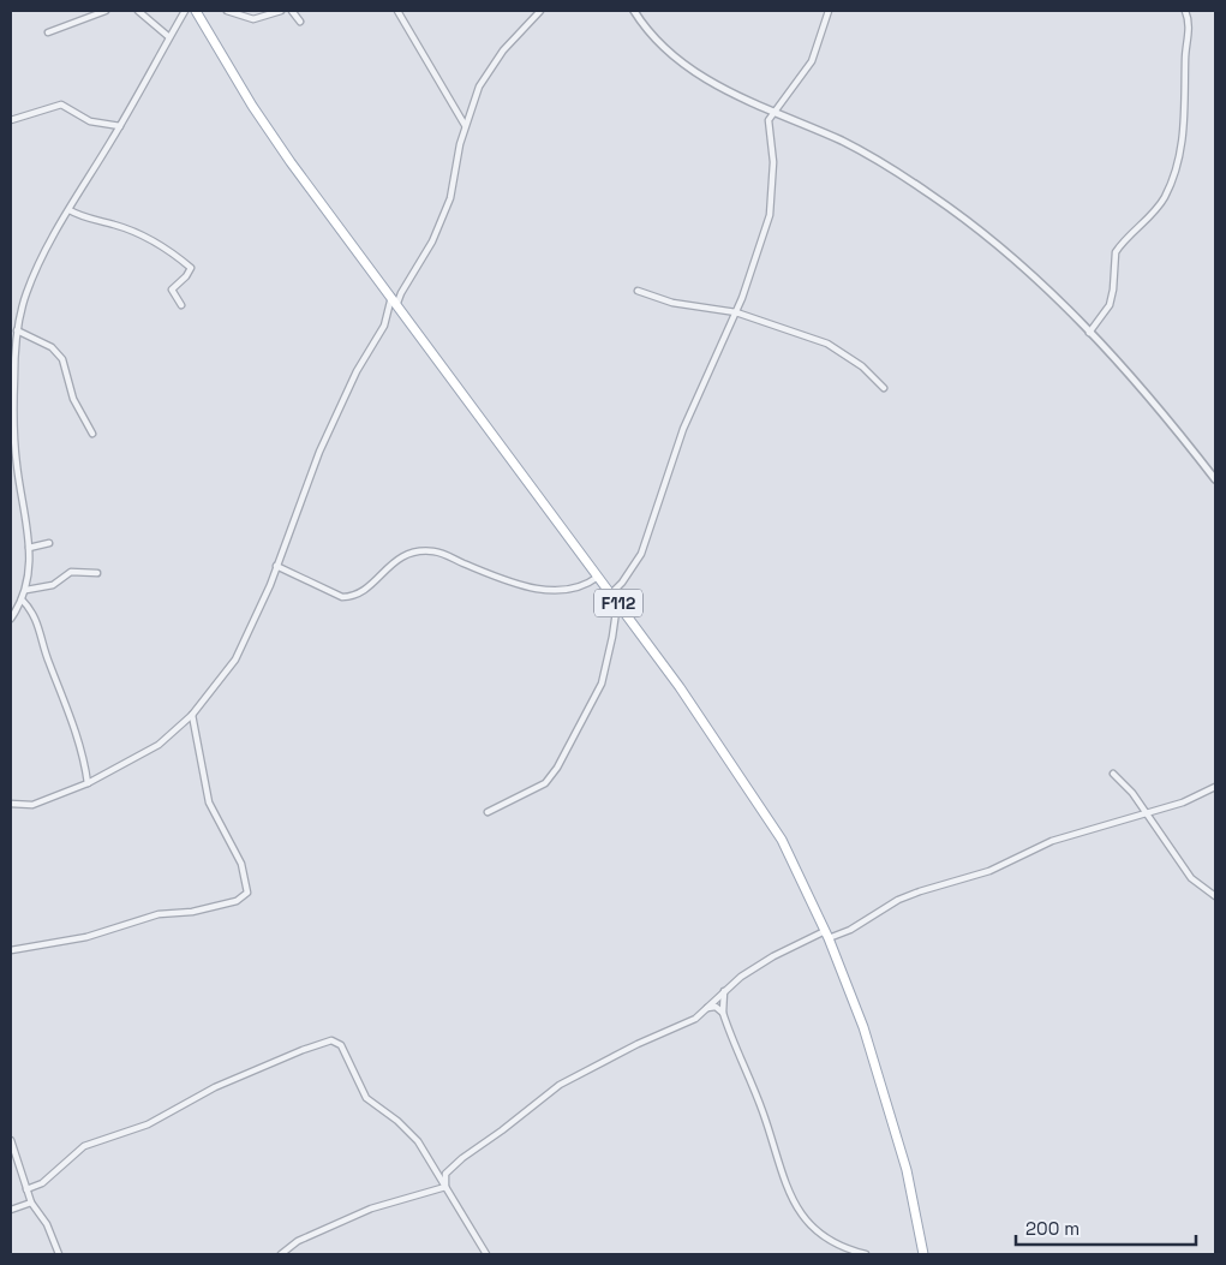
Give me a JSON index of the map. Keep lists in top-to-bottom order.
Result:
{
  "streets": {
    "main road": ["F112"]
  },
  "scale_bar": "200 m"
}
